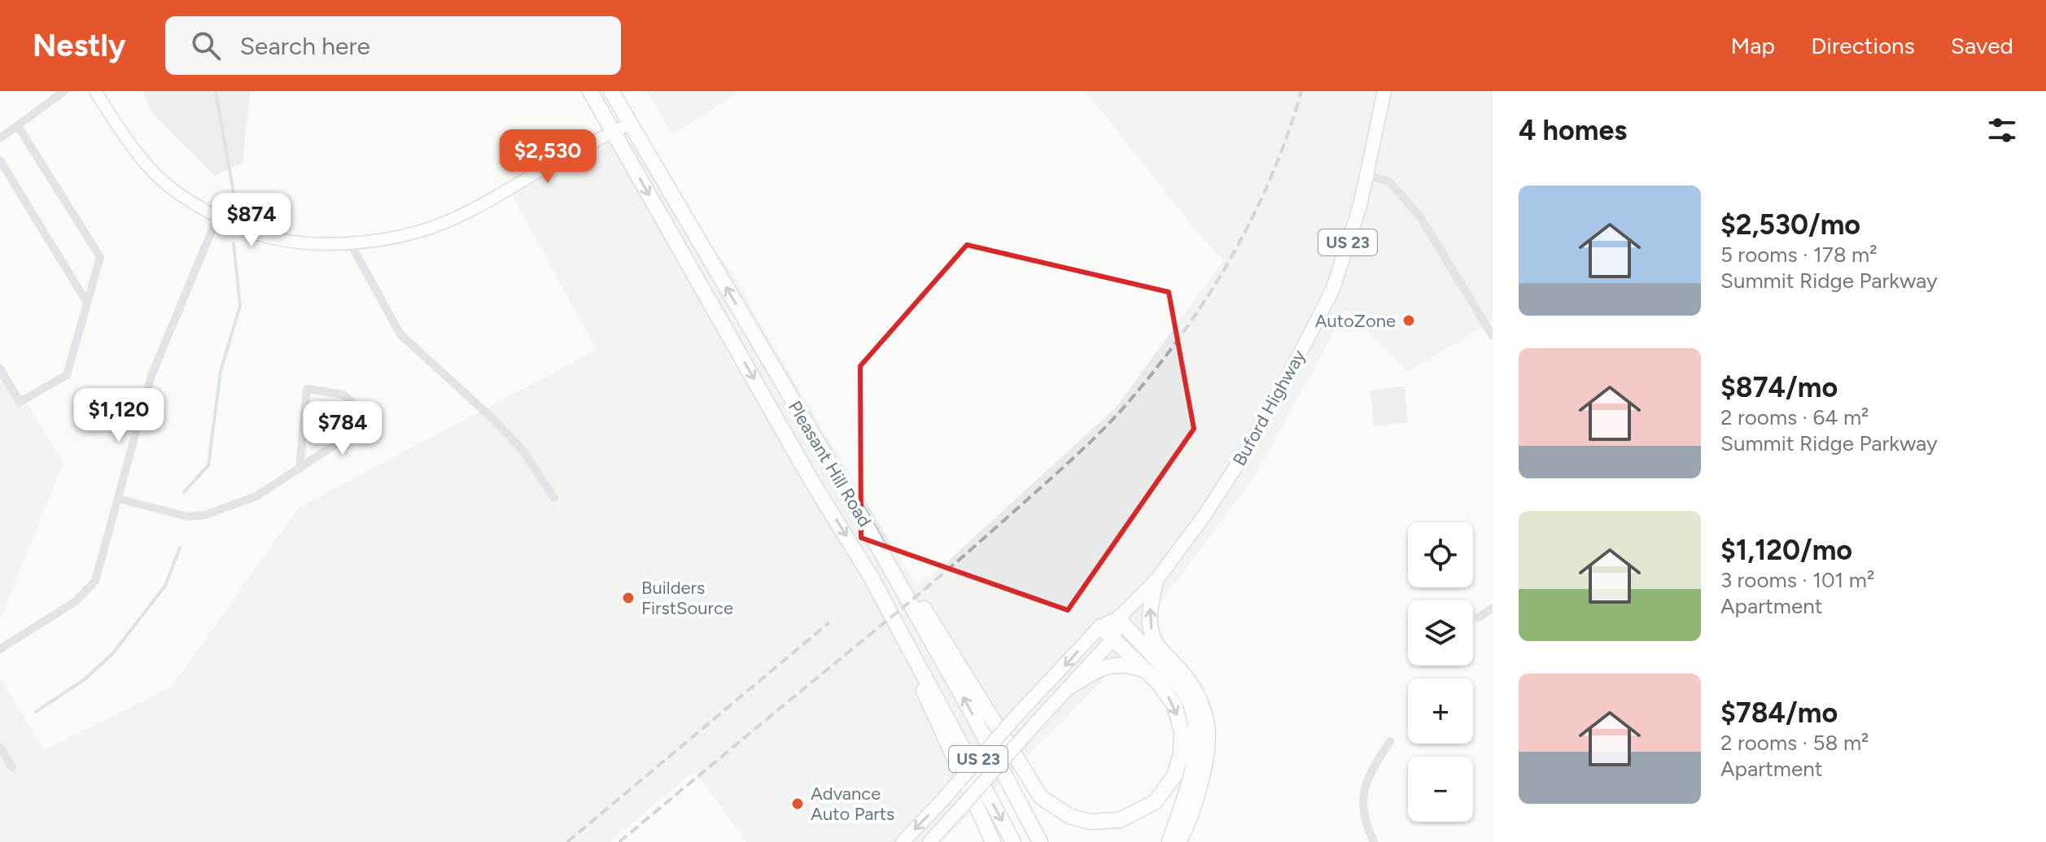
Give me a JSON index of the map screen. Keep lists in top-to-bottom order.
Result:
{
  "streets": {
    "highway": ["Pleasant Hill Road"],
    "main road": ["US 23", "Buford Highway"]
  },
  "places": ["AutoZone", "Builders FirstSource", "Advance Auto Parts"],
  "page": {
    "header": "Nestly",
    "search": "Search here",
    "nav": ["Map", "Directions", "Saved"],
    "heading": "4 homes",
    "price": [
      "$2,530",
      "$874",
      "$1,120",
      "$784"
    ],
    "list": [
      {
        "name": "$2,530/mo",
        "note": "5 rooms · 178 m² · Summit Ridge Parkway"
      },
      {
        "name": "$874/mo",
        "note": "2 rooms · 64 m² · Summit Ridge Parkway"
      },
      {
        "name": "$1,120/mo",
        "note": "3 rooms · 101 m² · Apartment"
      },
      {
        "name": "$784/mo",
        "note": "2 rooms · 58 m² · Apartment"
      }
    ],
    "map_buttons": ["+", "−"]
  }
}
